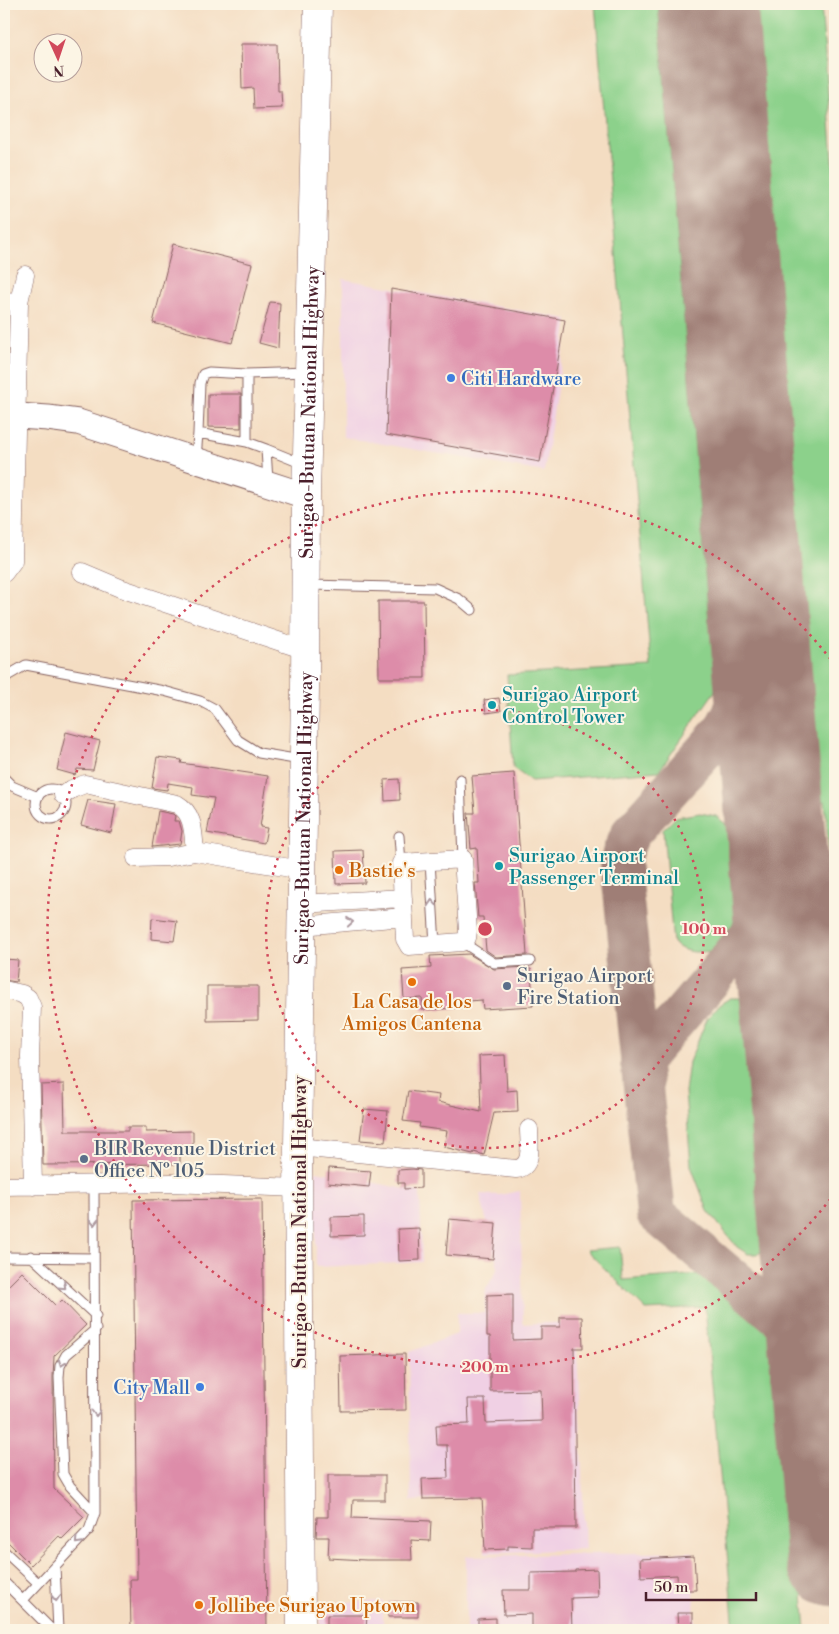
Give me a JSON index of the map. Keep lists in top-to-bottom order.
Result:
{
  "streets": {
    "highway": ["Surigao-Butuan National Highway"]
  },
  "places": [
    "Citi Hardware",
    "Surigao Airport Control Tower",
    "Surigao Airport Passenger Terminal",
    "Bastie's",
    "La Casa de los Amigos Cantena",
    "Surigao Airport Fire Station",
    "BIR Revenue District Office № 105",
    "City Mall",
    "Jollibee Surigao Uptown"
  ],
  "scale_bar": "50 m",
  "north": "bottom",
  "rings": ["100 m", "200 m"]
}
